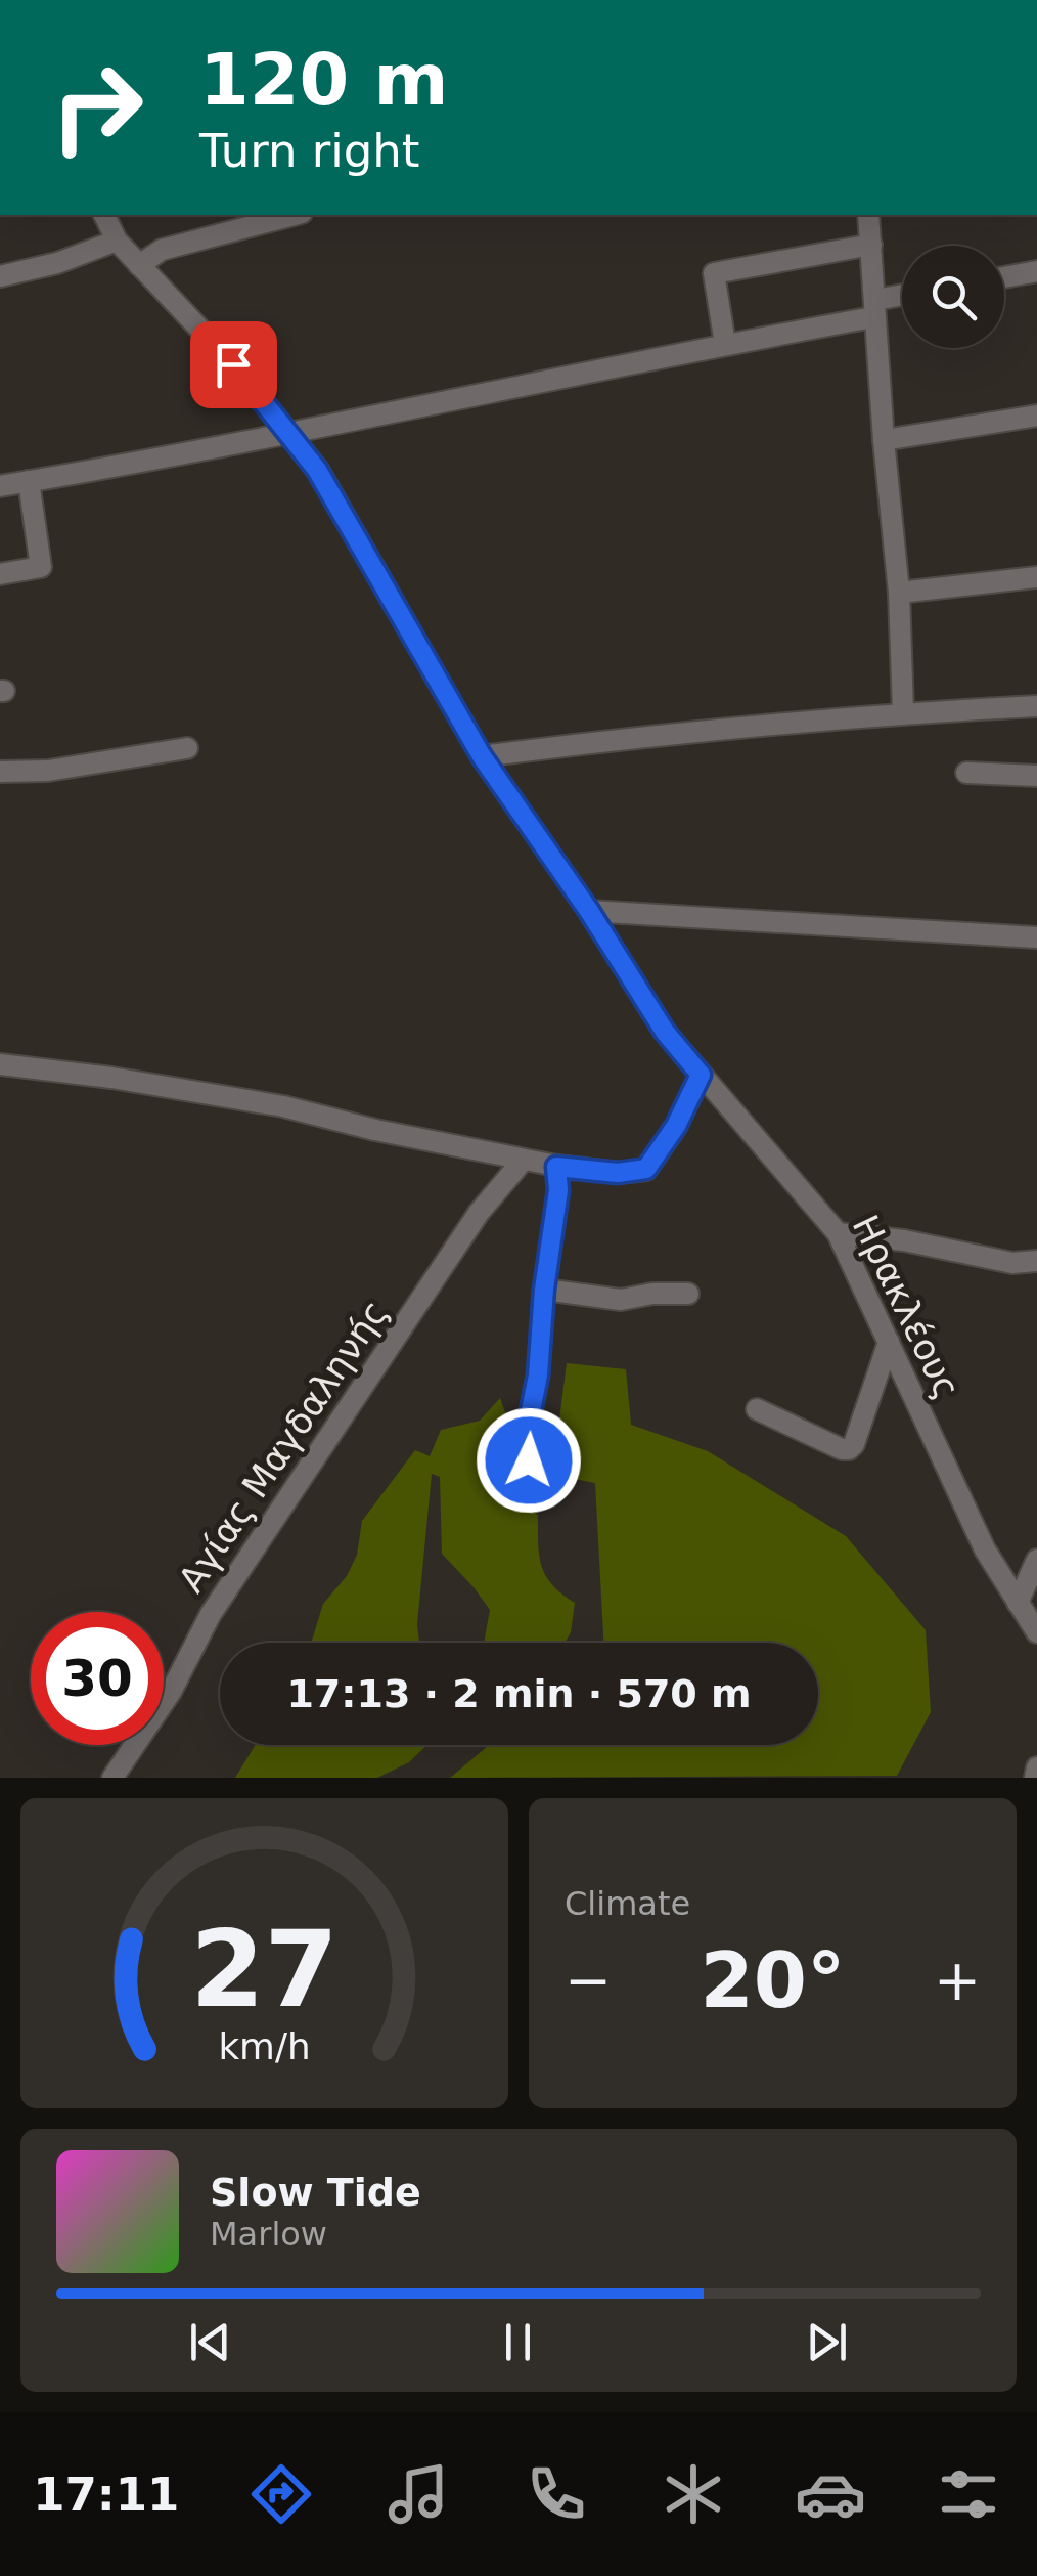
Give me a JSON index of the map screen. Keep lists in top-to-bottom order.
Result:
{
  "streets": {
    "street": ["Ηρακλέους", "Αγίας Μαγδαληνής"]
  },
  "page": {
    "turn": ["120 m", "Turn right"],
    "limit": "30",
    "trip": "17:13 · 2 min · 570 m",
    "tile": "Climate",
    "heat": ["−", "20°", "+"],
    "song": ["Slow Tide", "Marlow"],
    "tabs": "17:11",
    "gauge": ["27", "km/h"]
  }
}
